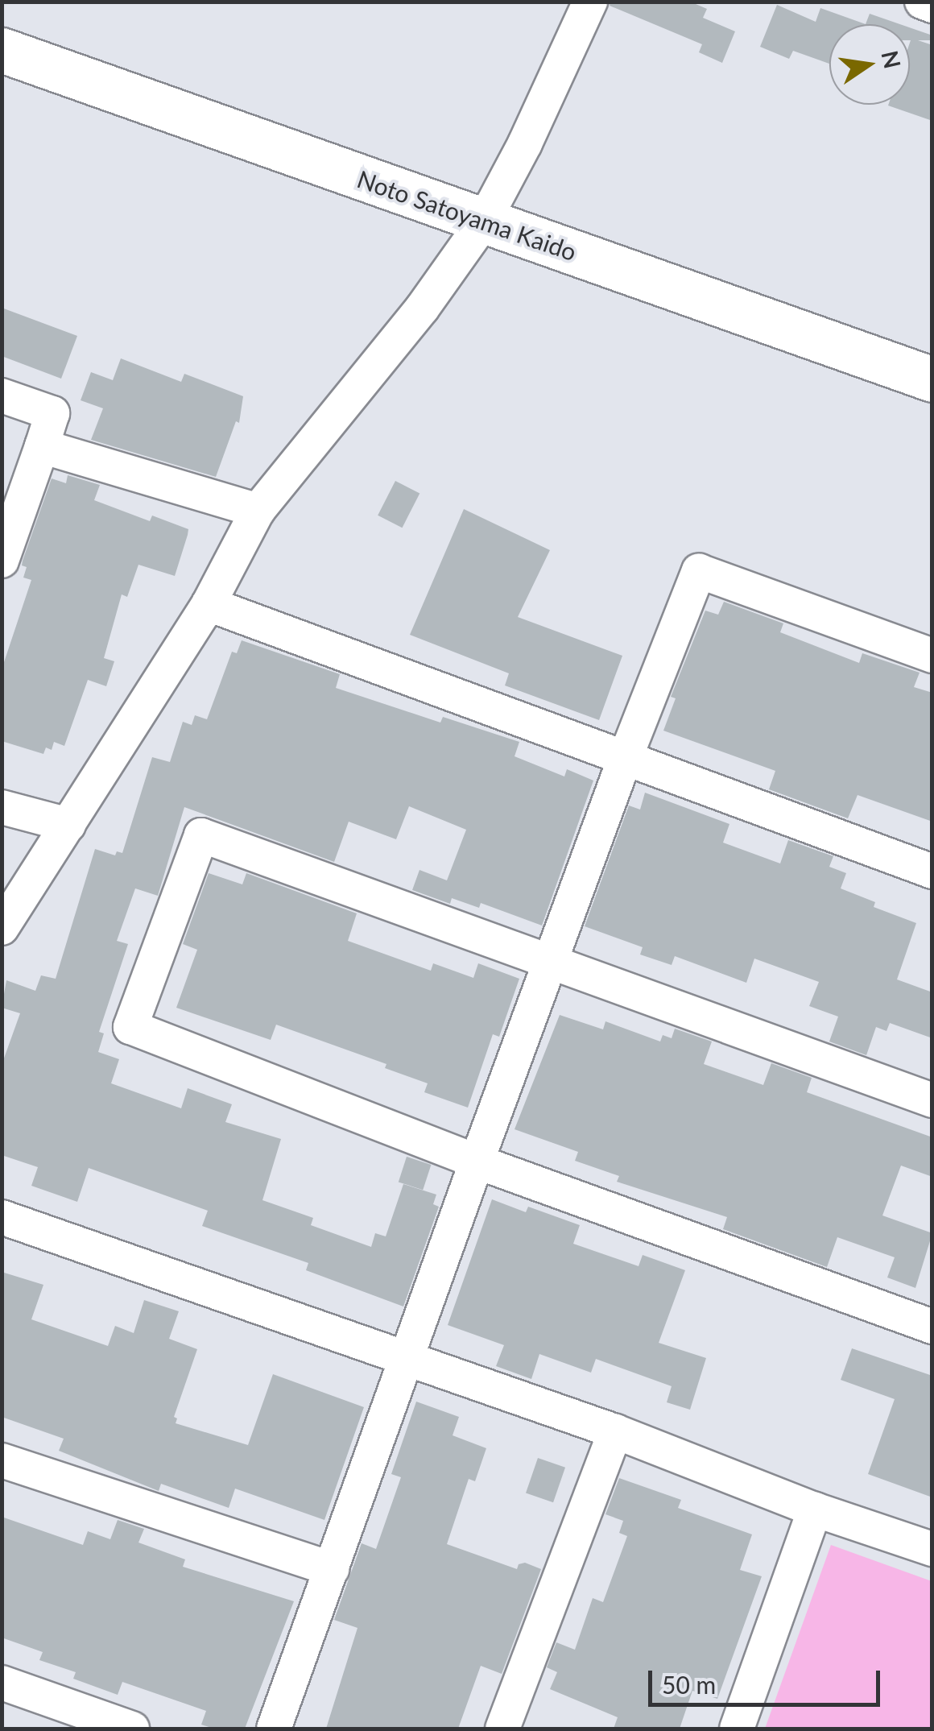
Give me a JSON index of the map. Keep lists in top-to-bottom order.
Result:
{
  "streets": {
    "main road": ["Noto Satoyama Kaido"]
  },
  "scale_bar": "50 m",
  "north": "right"
}
